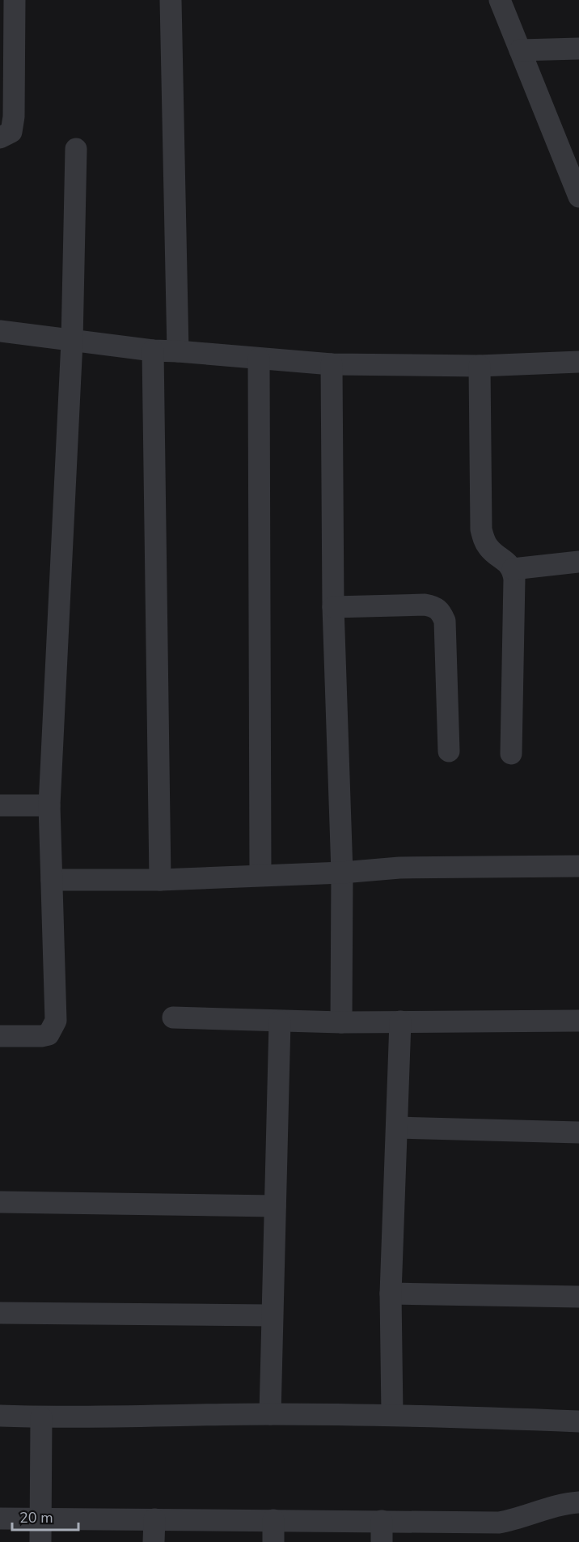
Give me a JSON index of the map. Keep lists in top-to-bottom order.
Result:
{
  "scale_bar": "20 m"
}
